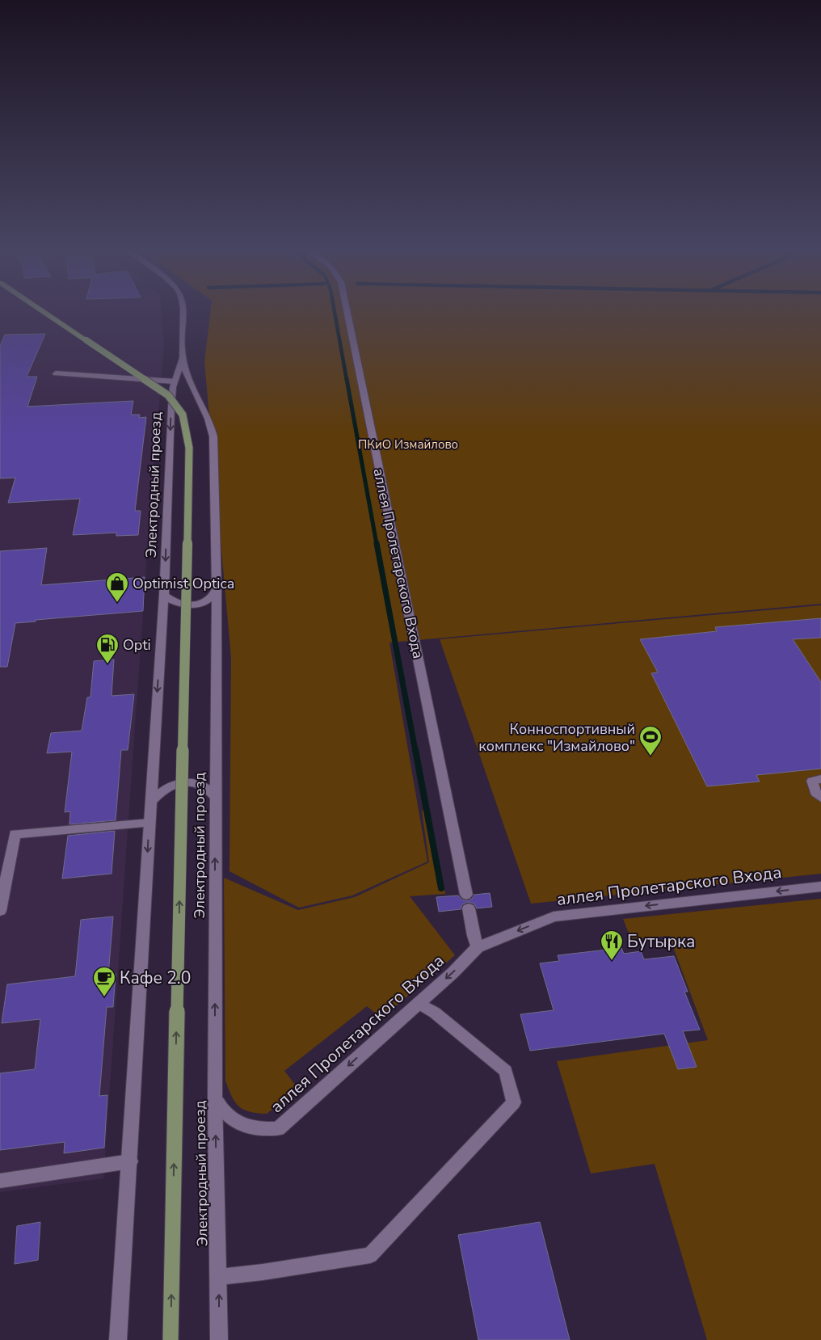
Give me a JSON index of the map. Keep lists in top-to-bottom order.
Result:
{
  "streets": {
    "street": ["Электродный проезд", "аллея Пролетарского Входа"]
  },
  "crossings": [
    ["Электродный проезд", "аллея Пролетарского Входа"]
  ],
  "one_way": ["аллея Пролетарского Входа"],
  "parks": ["ПКиО Измайлово"],
  "places": {
    "shop": ["Optimist Optica"],
    "fuel station": ["Opti"],
    "sports": ["Конноспортивный комплекс \"Измайлово\""],
    "restaurant": ["Бутырка"],
    "cafe": ["Кафе 2.0"]
  }
}
